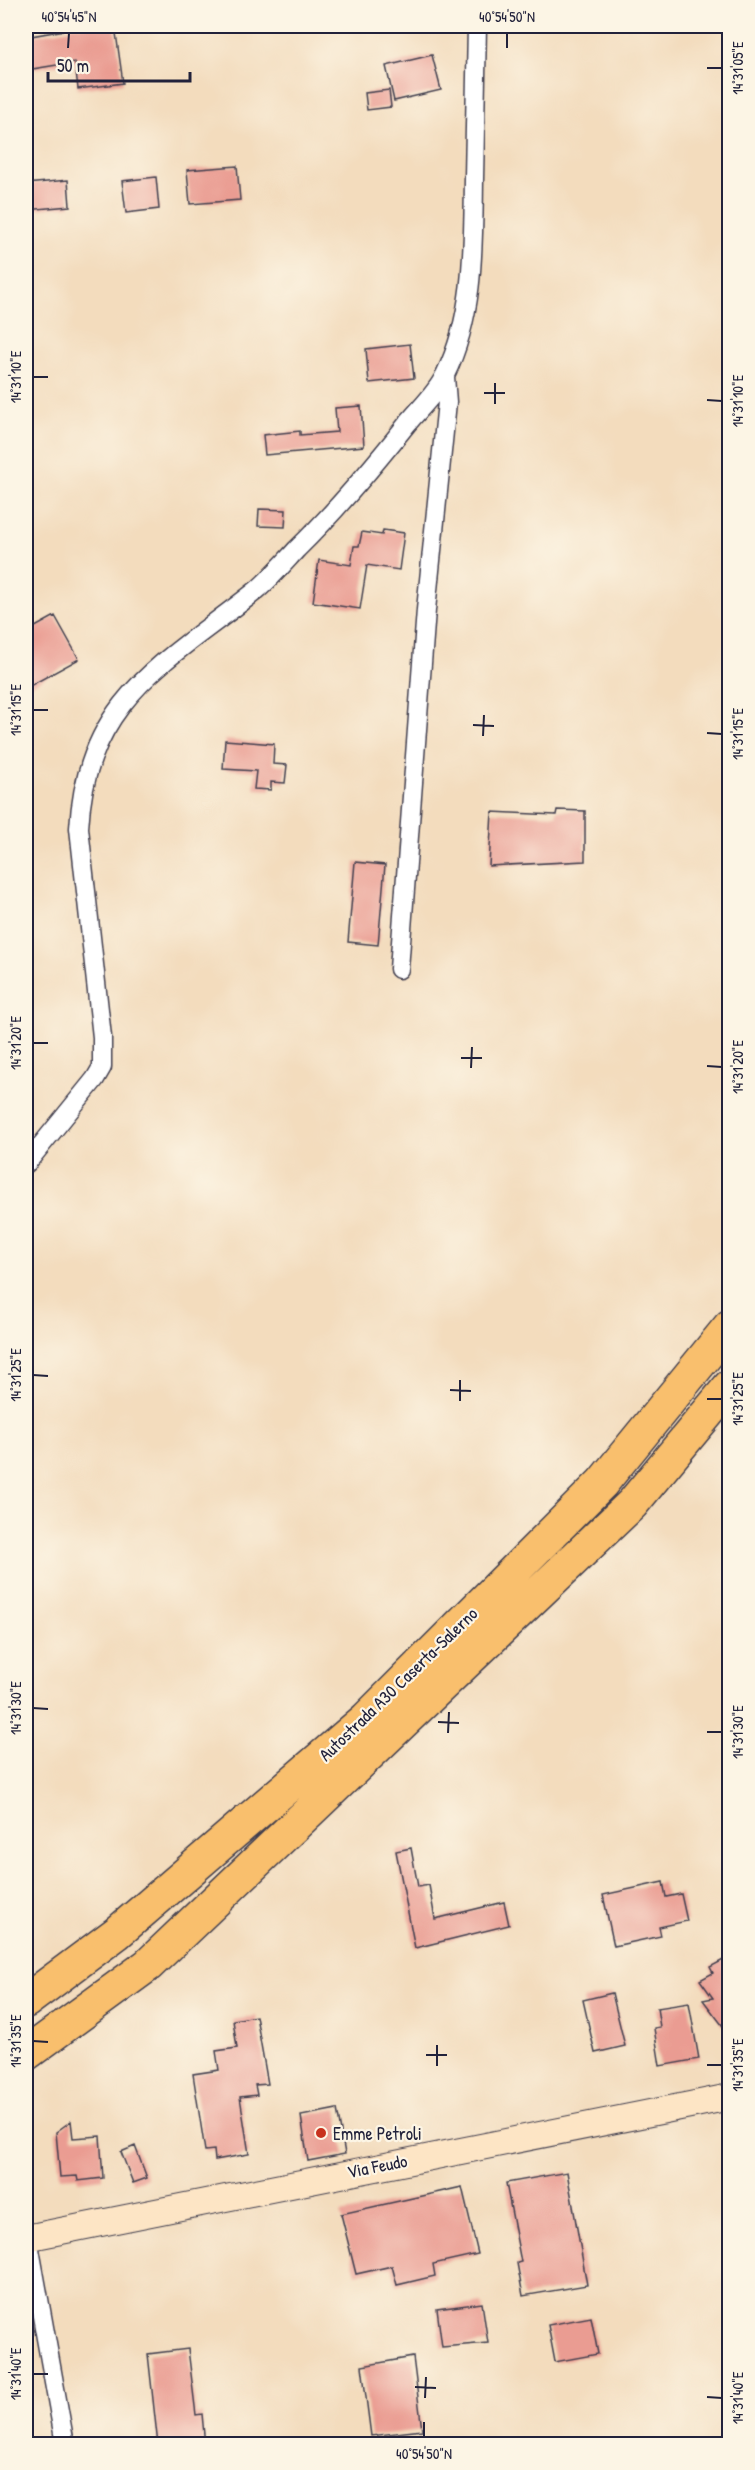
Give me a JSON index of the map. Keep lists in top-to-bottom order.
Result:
{
  "streets": {
    "highway": ["Autostrada A30 Caserta-Salerno"],
    "street": ["Via Feudo"]
  },
  "places": ["Emme Petroli"],
  "scale_bar": "50 m",
  "coordinates": [
    "40°54'45\"N",
    "40°54'50\"N",
    "14°31'05\"E",
    "14°31'10\"E",
    "14°31'15\"E",
    "14°31'20\"E",
    "14°31'25\"E",
    "14°31'30\"E",
    "14°31'35\"E",
    "14°31'40\"E"
  ]
}
